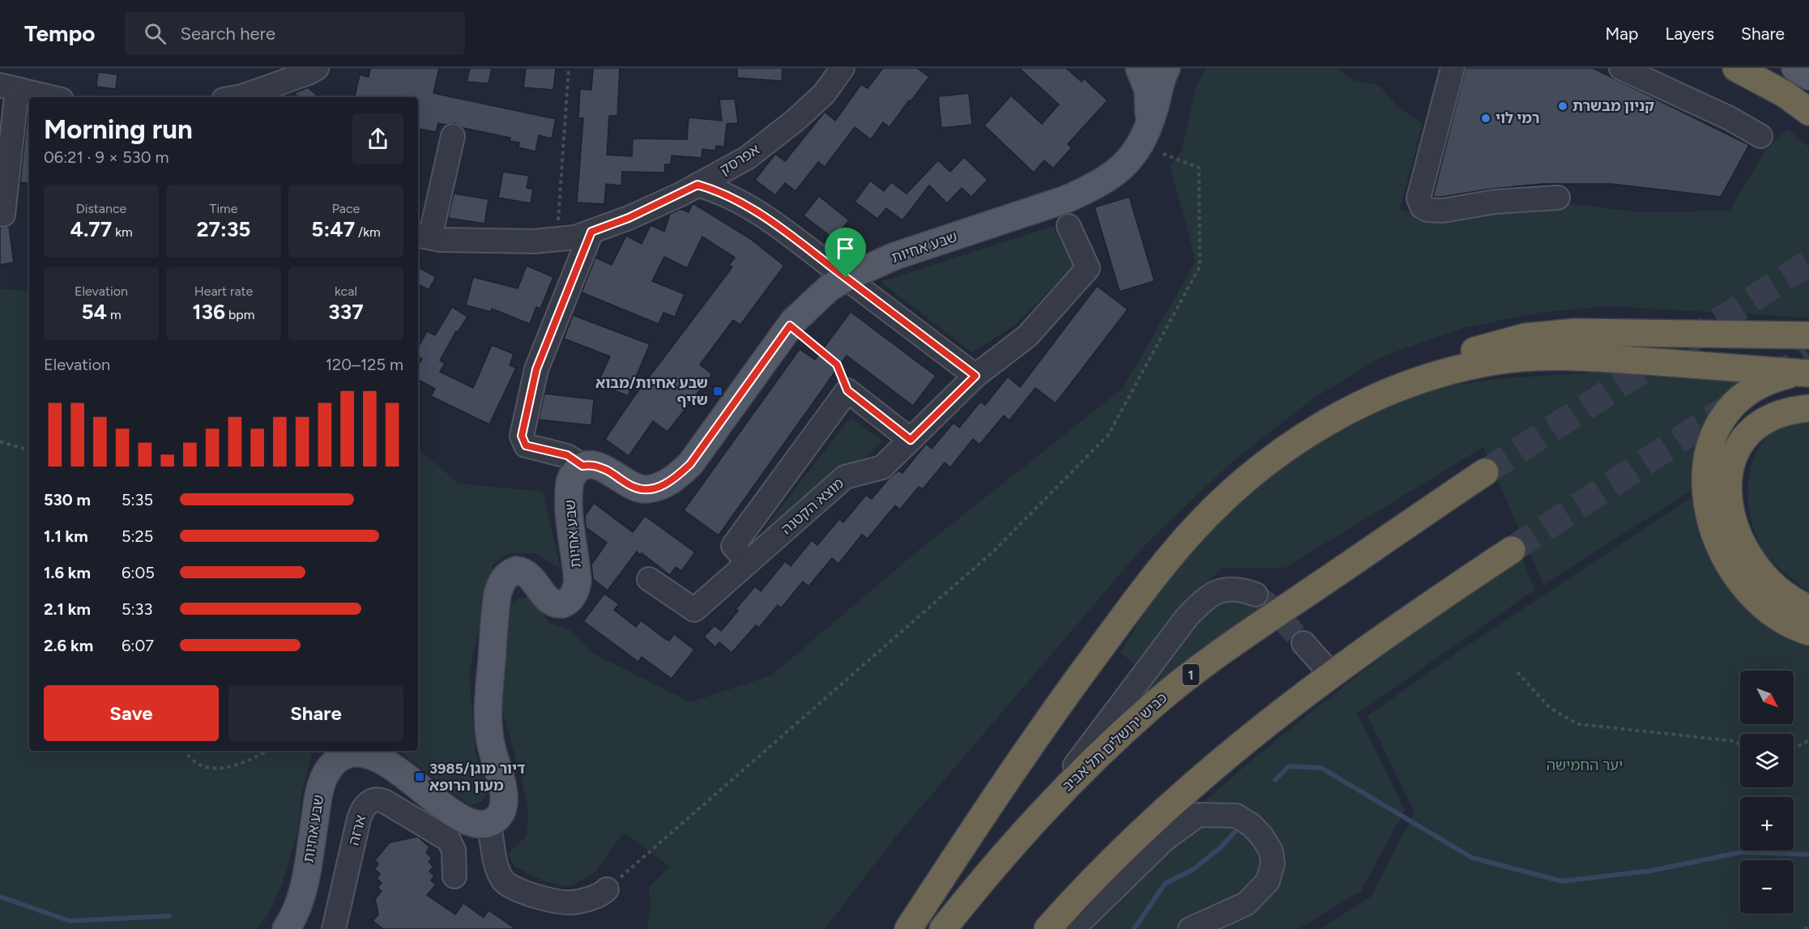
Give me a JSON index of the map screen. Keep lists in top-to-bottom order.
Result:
{
  "streets": {
    "highway": ["1", "כביש ירושלים תל אביב"],
    "main road": ["שבע אחיות"],
    "street": ["אפרסק", "מוצא הקטנה", "ארזה"]
  },
  "parks": ["יער החמישה"],
  "places": {
    "other": ["קניון מבשרת", "רמי לוי"],
    "transit": ["שבע אחיות/מבוא שזיף", "3985/דיור מוגן מעון הרופא"]
  },
  "north": "bottom right",
  "page": {
    "header": "Tempo",
    "search": "Search here",
    "nav": ["Map", "Layers", "Share"],
    "heading": ["Morning run", "06:21 · 9 × 530 m"],
    "stats": [
      ["Distance", "4.77 km"],
      ["Time", "27:35"],
      ["Pace", "5:47 /km"],
      ["Elevation", "54 m"],
      ["Heart rate", "136 bpm"],
      ["kcal", "337"]
    ],
    "chart": ["Elevation", "120–125 m"],
    "list": [
      {
        "name": "530 m",
        "note": "5:35"
      },
      {
        "name": "1.1 km",
        "note": "5:25"
      },
      {
        "name": "1.6 km",
        "note": "6:05"
      },
      {
        "name": "2.1 km",
        "note": "5:33"
      },
      {
        "name": "2.6 km",
        "note": "6:07"
      }
    ],
    "map_buttons": ["+", "−"],
    "buttons": ["Save", "Share"]
  }
}
